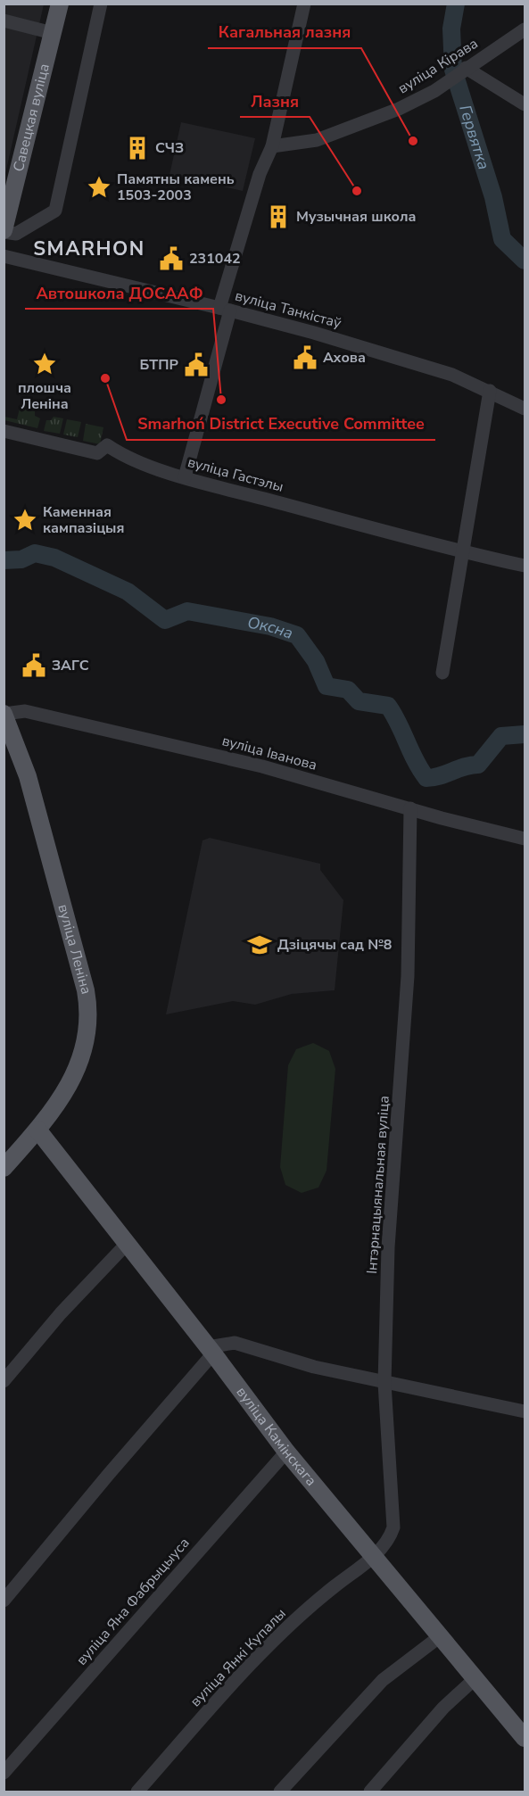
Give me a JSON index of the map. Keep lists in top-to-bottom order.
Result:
{
  "streets": {
    "main road": ["Савецкая вуліца", "вуліца Леніна", "вуліца Камінскага"],
    "street": [
      "вуліца Кірава",
      "вуліца Танкістаў",
      "вуліца Гастэлы",
      "вуліца Іванова",
      "Інтэрнацыянальная вуліца",
      "вуліца Яна Фабрыцыуса",
      "вуліца Янкі Купалы"
    ]
  },
  "crossings": [
    ["вуліца Іванова", "вуліца Леніна"],
    ["вуліца Іванова", "Інтэрнацыянальная вуліца"],
    ["вуліца Леніна", "вуліца Камінскага"],
    ["Інтэрнацыянальная вуліца", "вуліца Камінскага"],
    ["Інтэрнацыянальная вуліца", "вуліца Янкі Купалы"],
    ["вуліца Камінскага", "вуліца Яна Фабрыцыуса"],
    ["вуліца Камінскага", "вуліца Янкі Купалы"]
  ],
  "districts": ["SMARHON"],
  "water": ["Гервятка", "Оксна"],
  "places": {
    "other": [
      "Кагальная лазня",
      "Лазня",
      "Smarhoń District Executive Committee",
      "Автошкола ДОСААФ"
    ],
    "building": ["СЧЗ", "Музычная школа"],
    "place": ["Памятны камень 1503-2003", "плошча Леніна", "Каменная кампазіцыя"],
    "public building": [
      "231042",
      "Ахова",
      "БТПР",
      "ЗАГС"
    ],
    "school or university": ["Дзіцячы сад №8"]
  }
}
